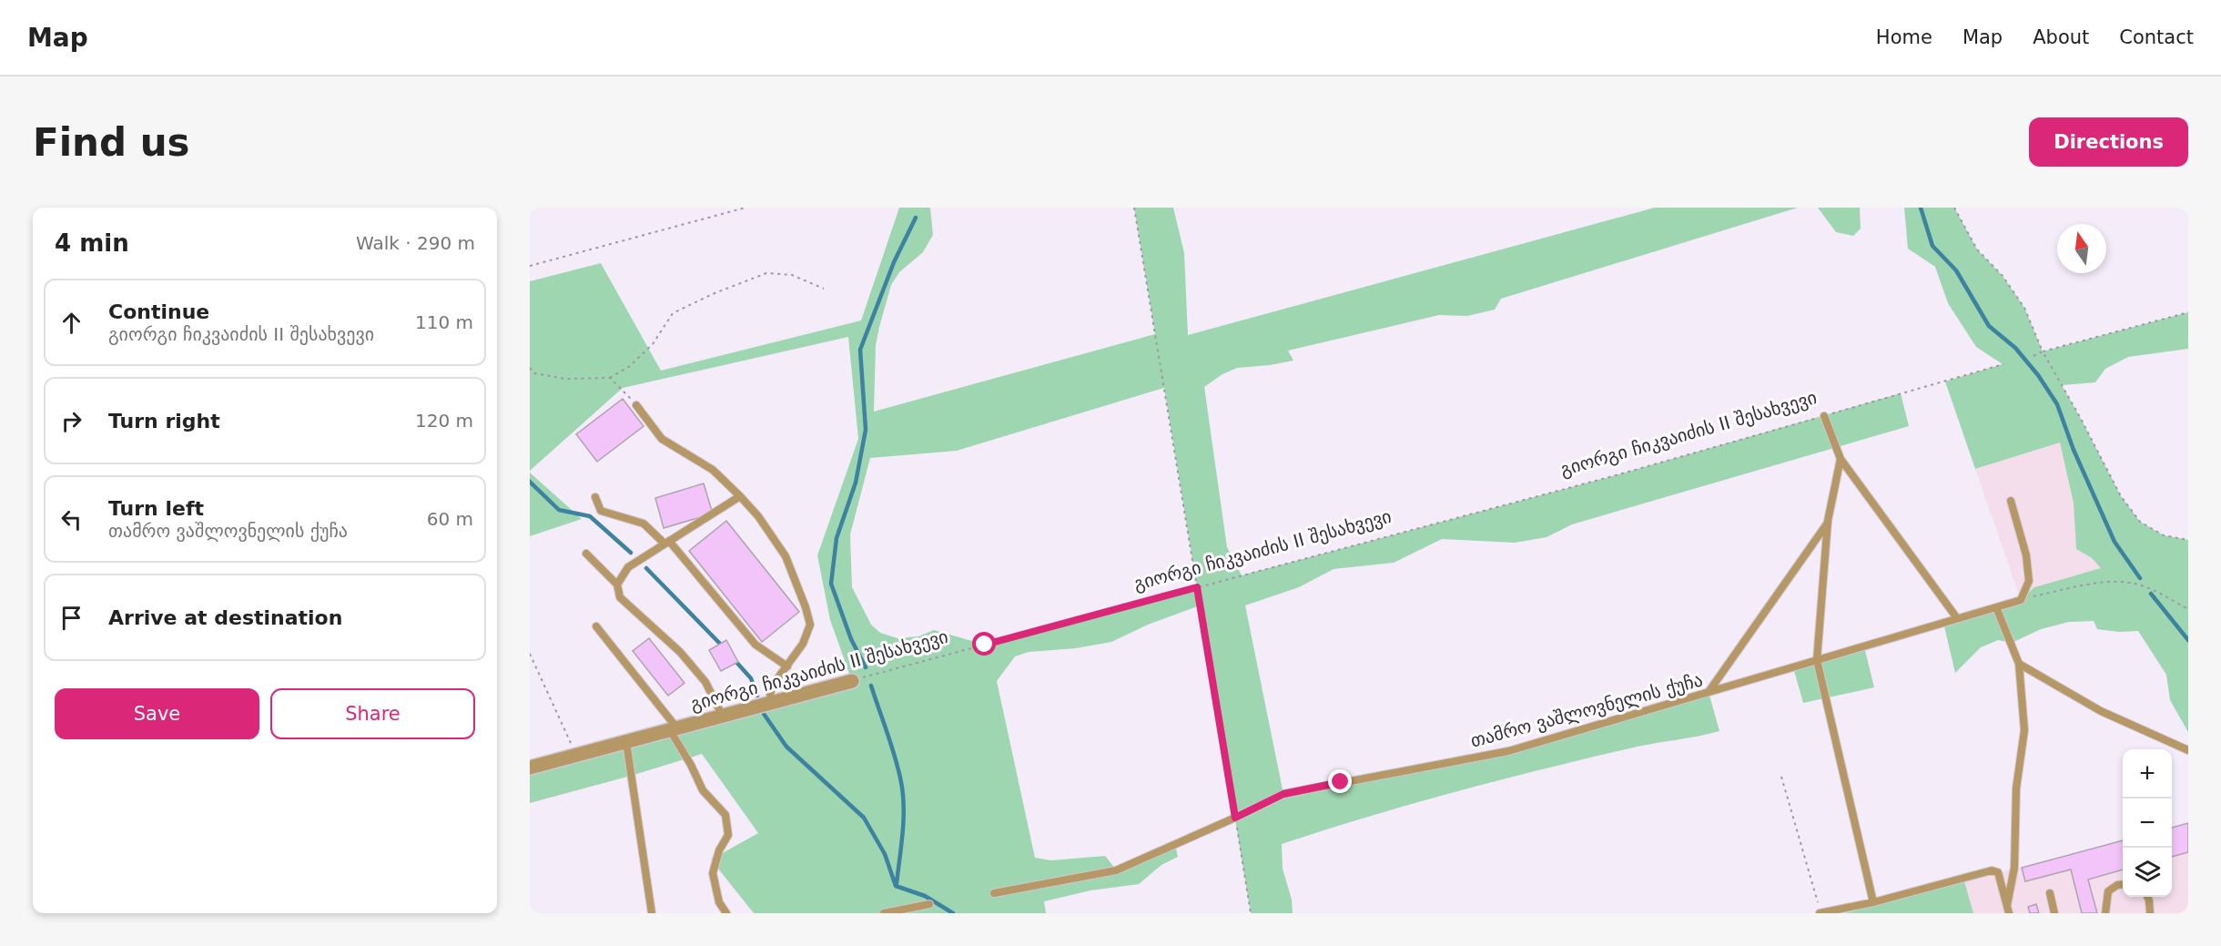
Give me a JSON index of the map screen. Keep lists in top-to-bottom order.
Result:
{
  "streets": {
    "street": ["გიორგი ჩიკვაიძის II შესახვევი"],
    "lane": ["თამრო ვაშლოვნელის ქუჩა"]
  },
  "north": "top",
  "page": {
    "header": "Map",
    "nav": [
      "Home",
      "Map",
      "About",
      "Contact"
    ],
    "buttons": [
      "Directions",
      ["Save", "Share"]
    ],
    "title": "Find us",
    "heading": ["4 min", "Walk · 290 m"],
    "list": [
      ["Continue", "გიორგი ჩიკვაიძის II შესახვევი", "110 m"],
      ["Turn right", "120 m"],
      ["Turn left", "თამრო ვაშლოვნელის ქუჩა", "60 m"],
      "Arrive at destination"
    ],
    "map_buttons": ["+", "−"]
  }
}
